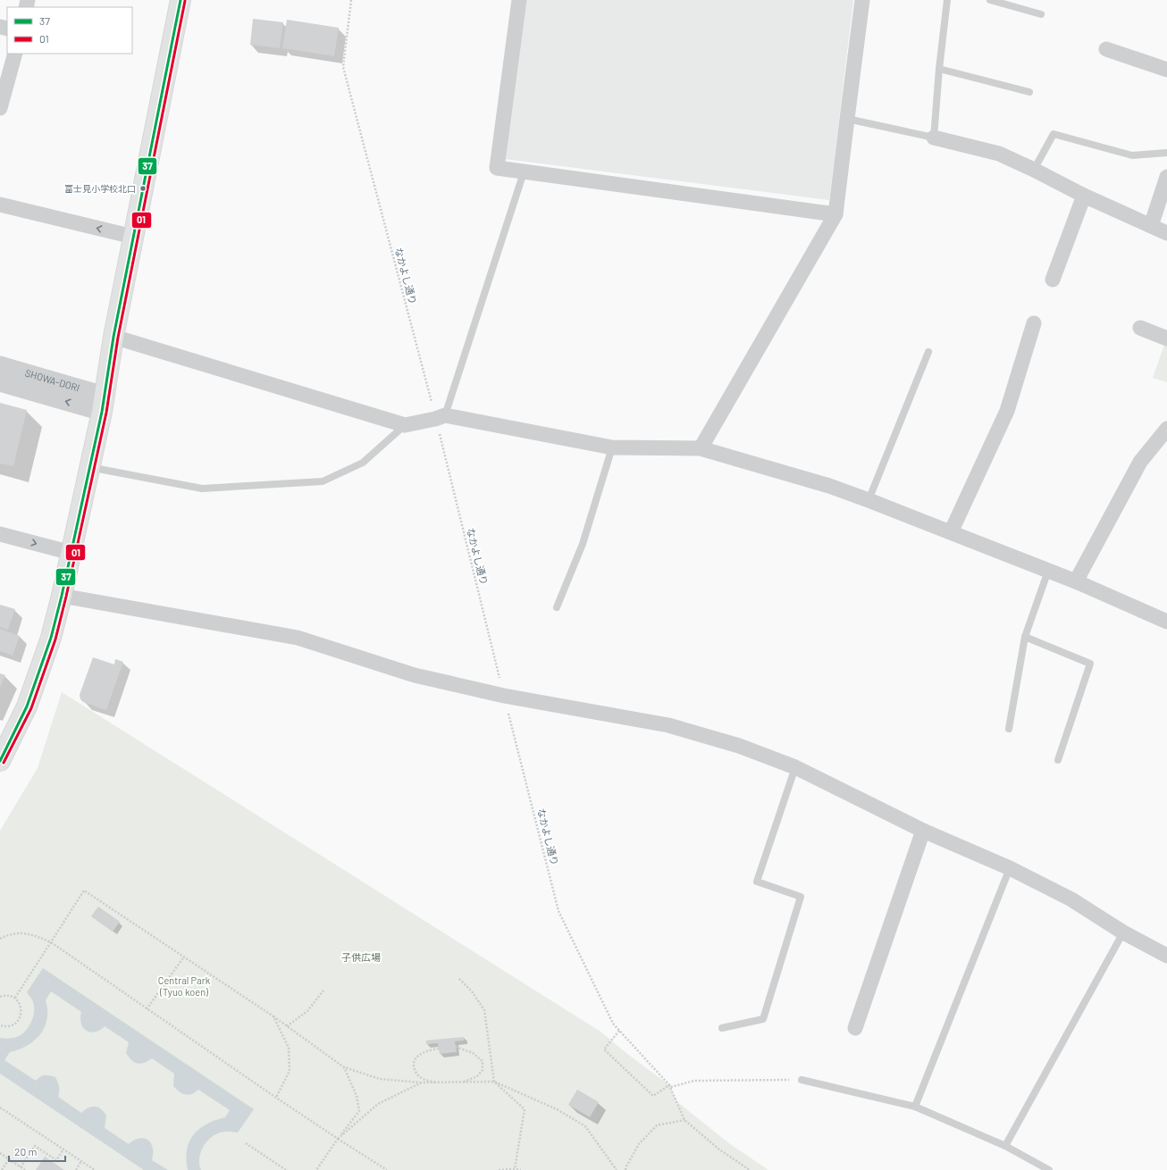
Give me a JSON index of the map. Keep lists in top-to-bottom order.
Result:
{
  "streets": {
    "street": ["SHOWA-DORI"],
    "path": ["なかよし通り"]
  },
  "parks": ["子供広場", "Central Park (Tyuo koen)"],
  "places": ["富士見小学校北口"],
  "lines": ["transit line 37", "transit line 01"],
  "legend": ["37", "01"],
  "scale_bar": "20 m"
}
